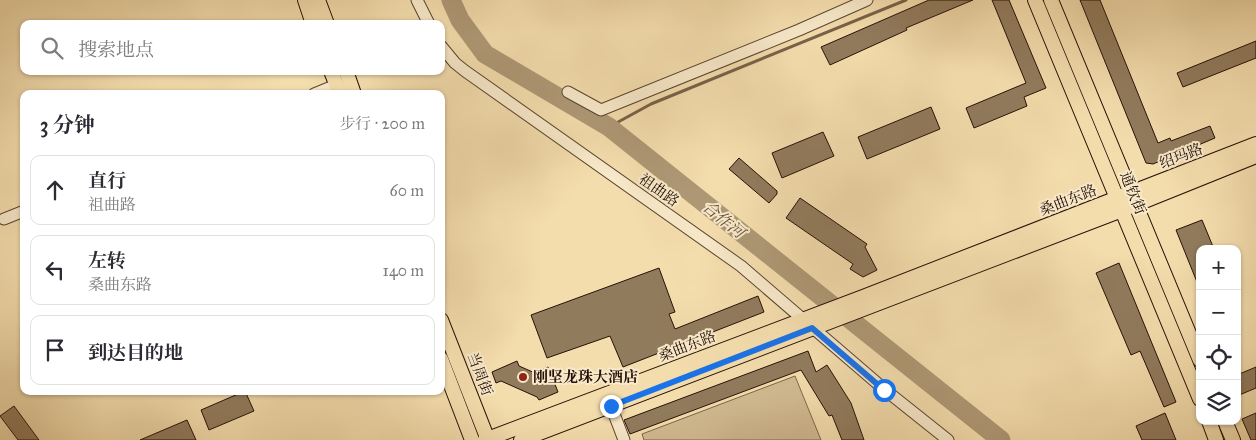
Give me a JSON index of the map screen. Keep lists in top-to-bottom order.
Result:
{
  "streets": {
    "main road": [
      "绍玛路",
      "通钦街",
      "桑曲东路",
      "当周街"
    ],
    "street": ["祖曲路"]
  },
  "crossings": [
    ["绍玛路", "通钦街"],
    ["绍玛路", "桑曲东路"],
    ["祖曲路", "桑曲东路"],
    ["通钦街", "桑曲东路"],
    ["桑曲东路", "当周街"]
  ],
  "water": ["合作河"],
  "places": ["刚坚龙珠大酒店"],
  "page": {
    "search": "搜索地点",
    "heading": ["3 分钟", "步行 · 200 m"],
    "list": [
      ["直行", "祖曲路", "60 m"],
      ["左转", "桑曲东路", "140 m"],
      "到达目的地"
    ],
    "map_buttons": ["+", "−"]
  }
}
